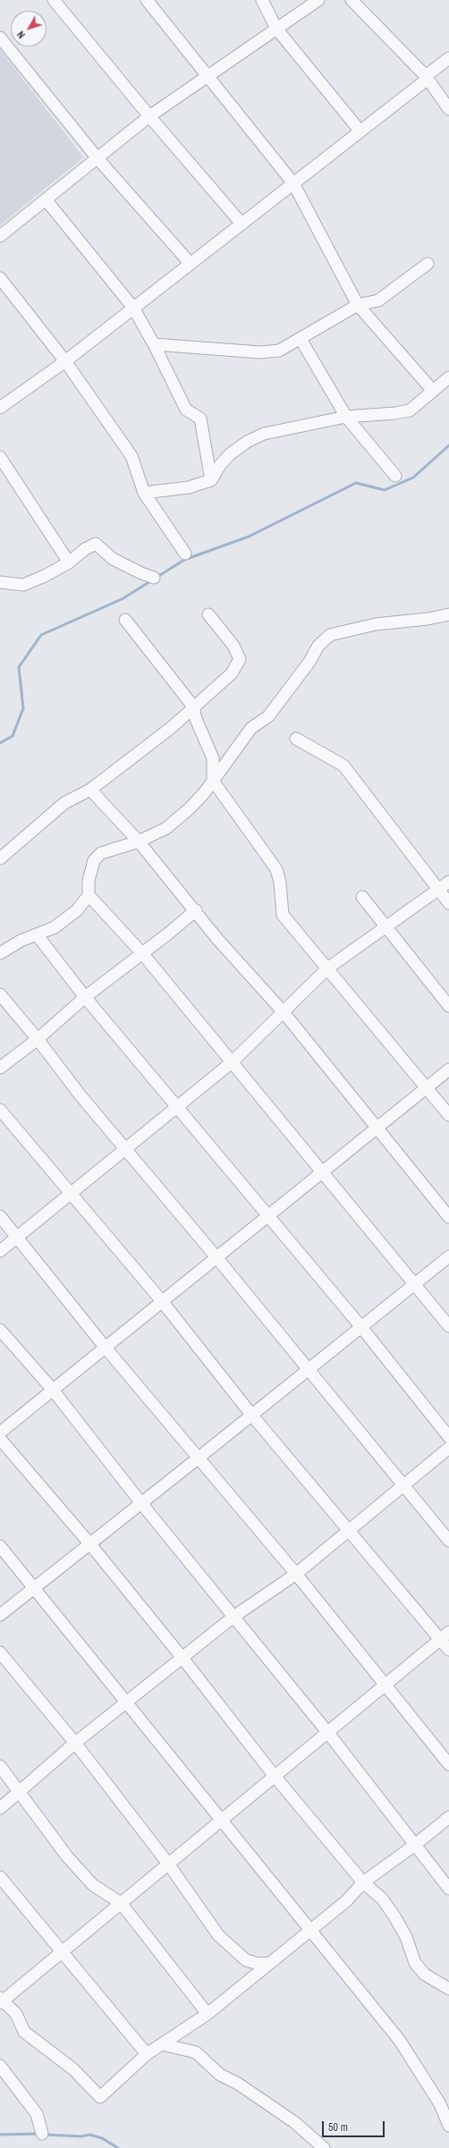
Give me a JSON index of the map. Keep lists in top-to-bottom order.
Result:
{
  "scale_bar": "50 m",
  "north": "bottom left"
}
